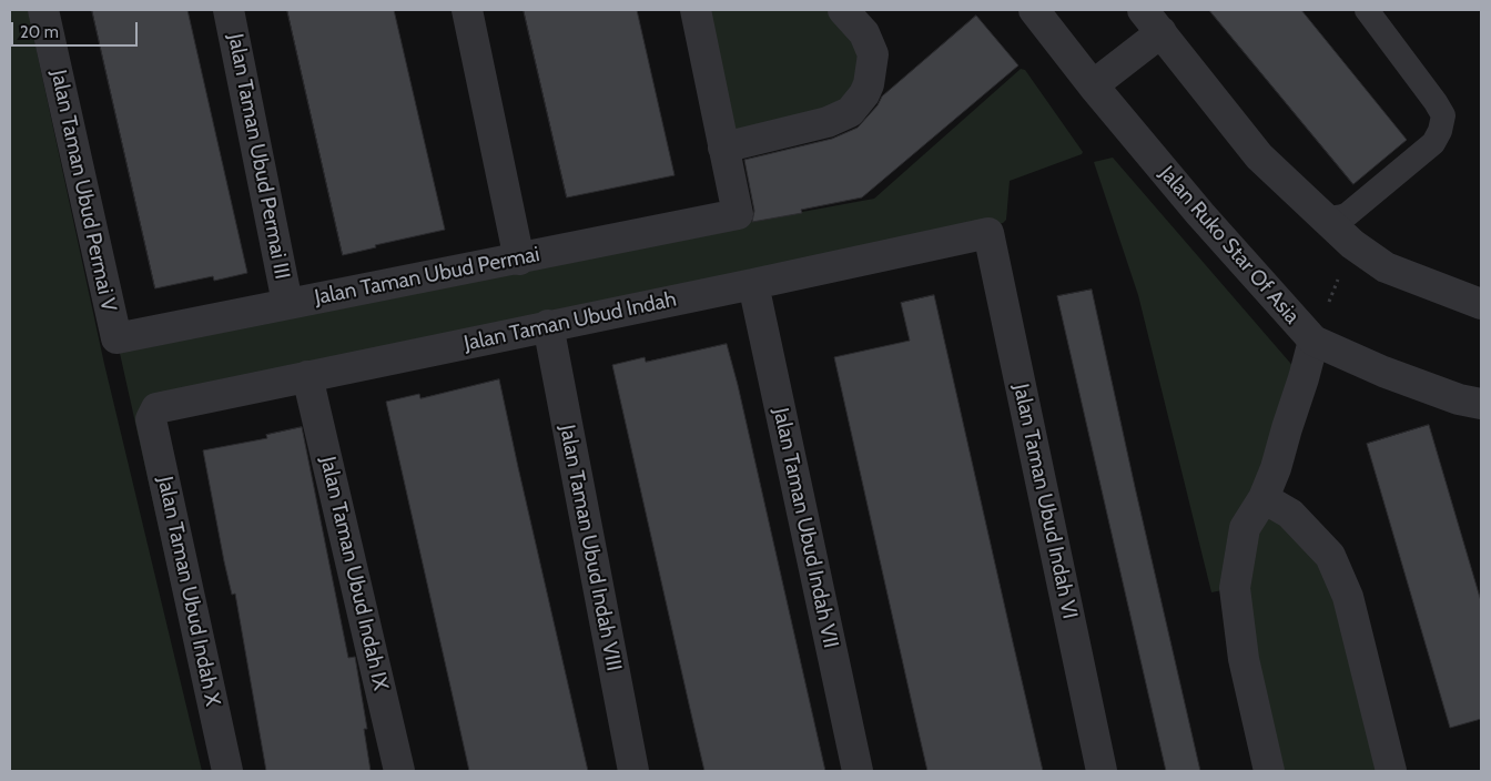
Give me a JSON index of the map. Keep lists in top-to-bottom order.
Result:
{
  "streets": {
    "street": [
      "Jalan Taman Ubud Permai III",
      "Jalan Taman Ubud Permai V",
      "Jalan Ruko Star Of Asia",
      "Jalan Taman Ubud Permai",
      "Jalan Taman Ubud Indah",
      "Jalan Taman Ubud Indah VI",
      "Jalan Taman Ubud Indah VII",
      "Jalan Taman Ubud Indah VIII",
      "Jalan Taman Ubud Indah IX",
      "Jalan Taman Ubud Indah X"
    ]
  },
  "crossings": [
    ["Jalan Taman Ubud Permai III", "Jalan Taman Ubud Permai"],
    ["Jalan Taman Ubud Permai V", "Jalan Taman Ubud Permai"],
    ["Jalan Taman Ubud Indah", "Jalan Taman Ubud Indah VI"],
    ["Jalan Taman Ubud Indah", "Jalan Taman Ubud Indah VII"],
    ["Jalan Taman Ubud Indah", "Jalan Taman Ubud Indah VIII"],
    ["Jalan Taman Ubud Indah", "Jalan Taman Ubud Indah IX"],
    ["Jalan Taman Ubud Indah", "Jalan Taman Ubud Indah X"]
  ],
  "scale_bar": "20 m"
}
